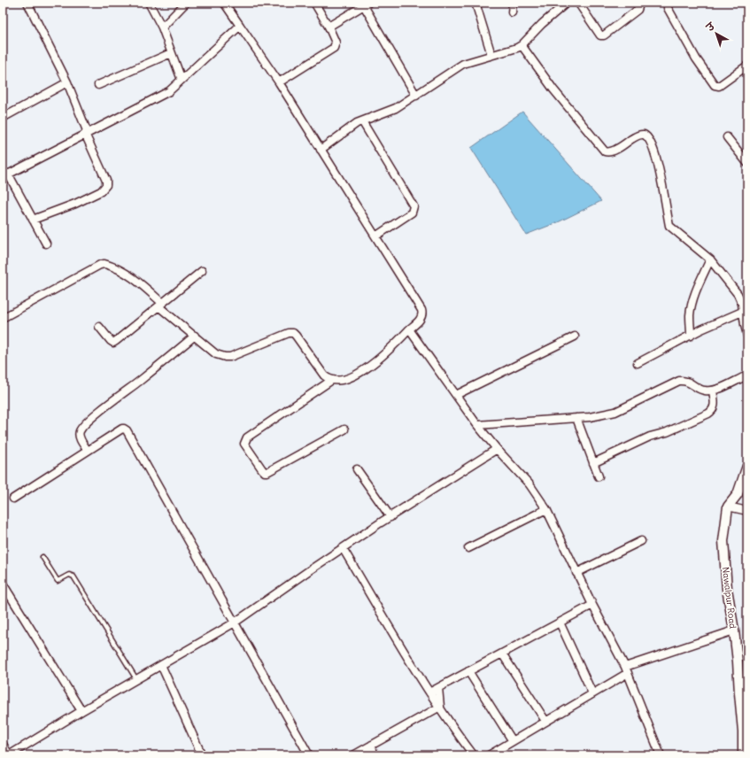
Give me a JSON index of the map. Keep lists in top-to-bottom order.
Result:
{
  "streets": {
    "street": ["Nawalpur Road"]
  },
  "north": "top left"
}
